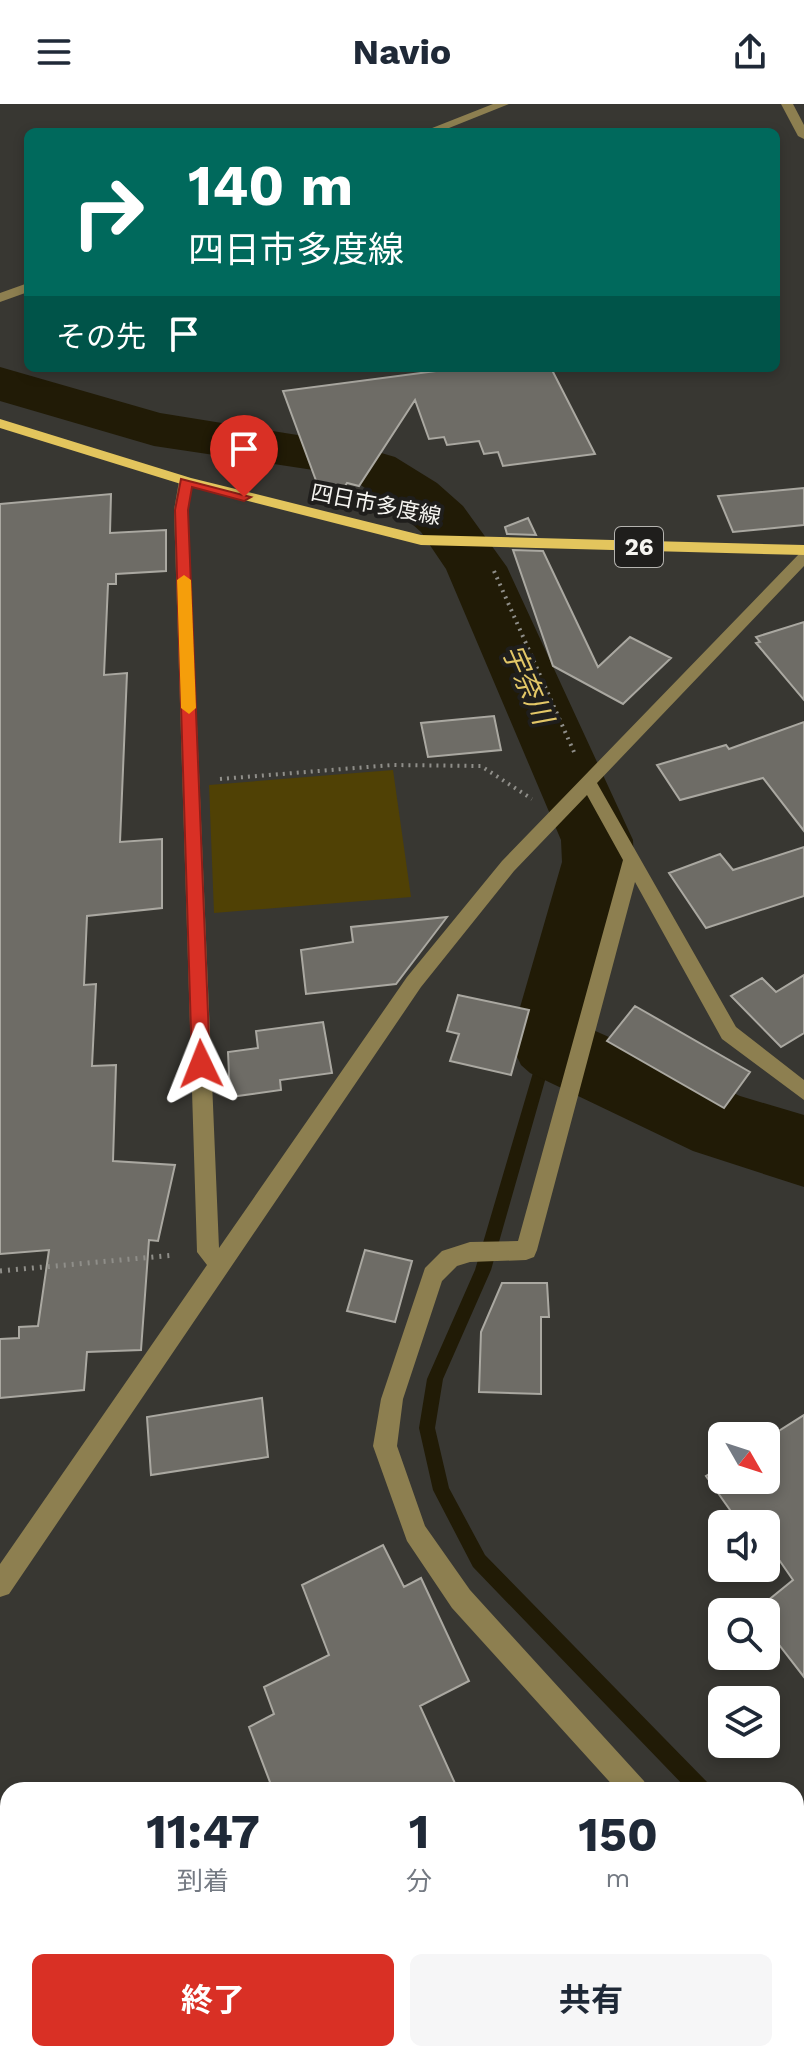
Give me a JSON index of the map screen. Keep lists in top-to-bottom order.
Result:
{
  "streets": {
    "main road": ["四日市多度線", "26"]
  },
  "water": ["宇奈川"],
  "north": "bottom right",
  "page": {
    "header": "Navio",
    "turn": ["140 m", "四日市多度線"],
    "then": "その先",
    "eta": [
      "11:47",
      "到着",
      "1",
      "分",
      "150",
      "m"
    ],
    "buttons": ["終了", "共有"]
  }
}
